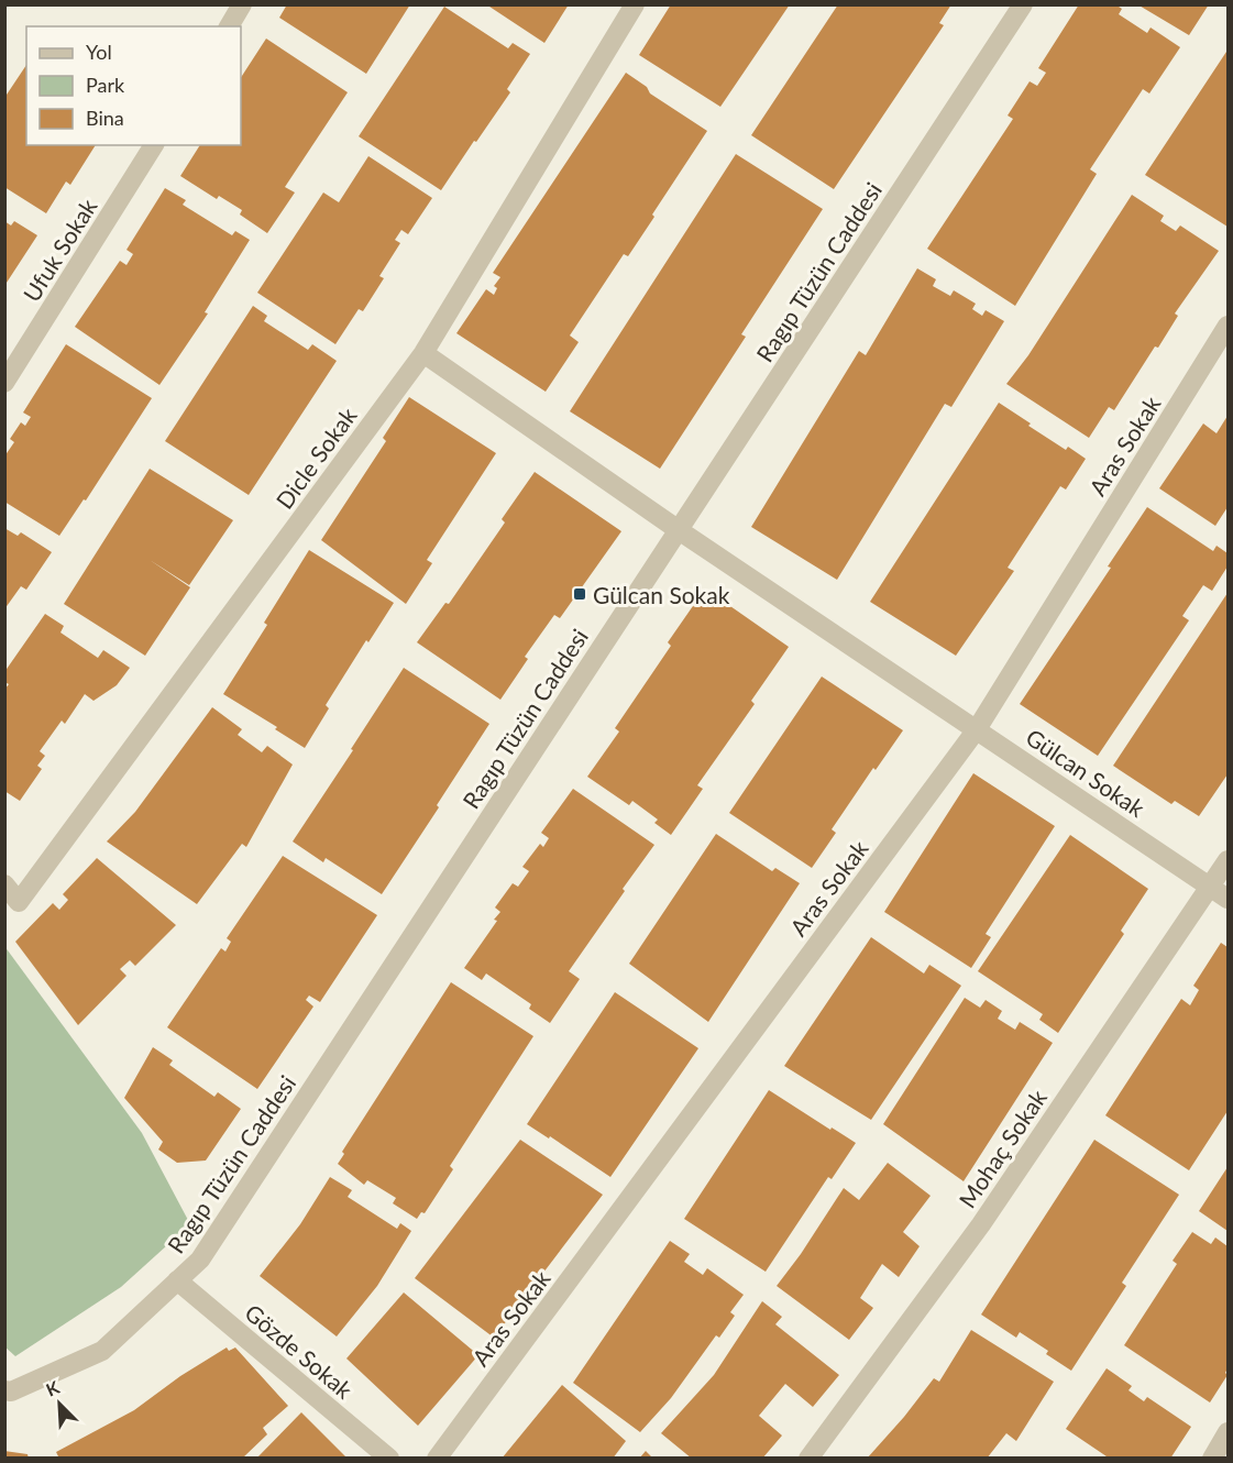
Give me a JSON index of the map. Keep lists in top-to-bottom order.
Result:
{
  "streets": {
    "street": [
      "Ufuk Sokak",
      "Ragıp Tüzün Caddesi",
      "Aras Sokak",
      "Dicle Sokak",
      "Gülcan Sokak",
      "Mohaç Sokak",
      "Gözde Sokak"
    ]
  },
  "crossings": [
    ["Ragıp Tüzün Caddesi", "Gülcan Sokak"],
    ["Ragıp Tüzün Caddesi", "Gözde Sokak"],
    ["Aras Sokak", "Gülcan Sokak"],
    ["Dicle Sokak", "Gülcan Sokak"],
    ["Gülcan Sokak", "Mohaç Sokak"]
  ],
  "places": {
    "transit": ["Gülcan Sokak"]
  },
  "legend": ["Yol", "Park", "Bina"],
  "north": "top left"
}
